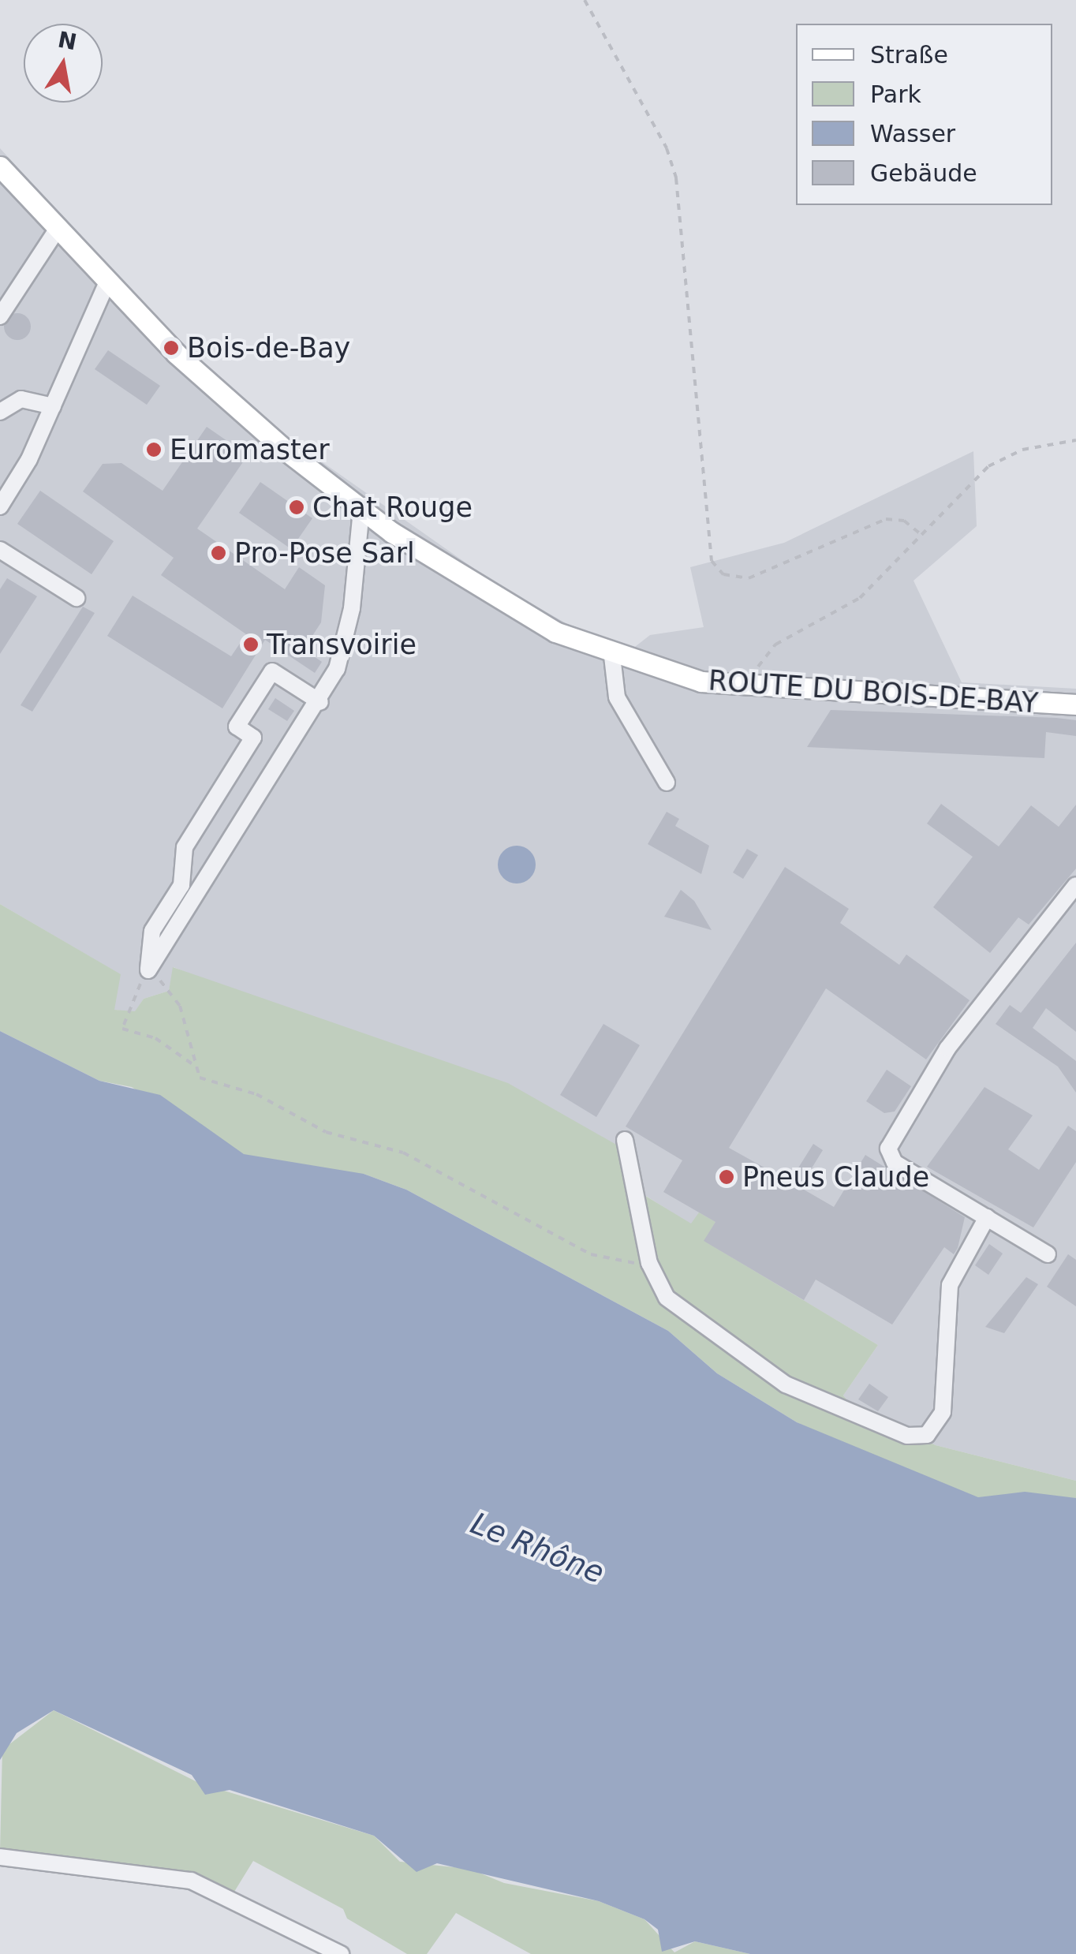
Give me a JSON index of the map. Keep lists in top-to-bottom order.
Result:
{
  "streets": {
    "main road": ["ROUTE DU BOIS-DE-BAY"]
  },
  "water": ["Le Rhône"],
  "places": [
    "Bois-de-Bay",
    "Euromaster",
    "Chat Rouge",
    "Pro-Pose Sarl",
    "Transvoirie",
    "Pneus Claude"
  ],
  "legend": [
    "Straße",
    "Park",
    "Wasser",
    "Gebäude"
  ],
  "north": "top"
}
